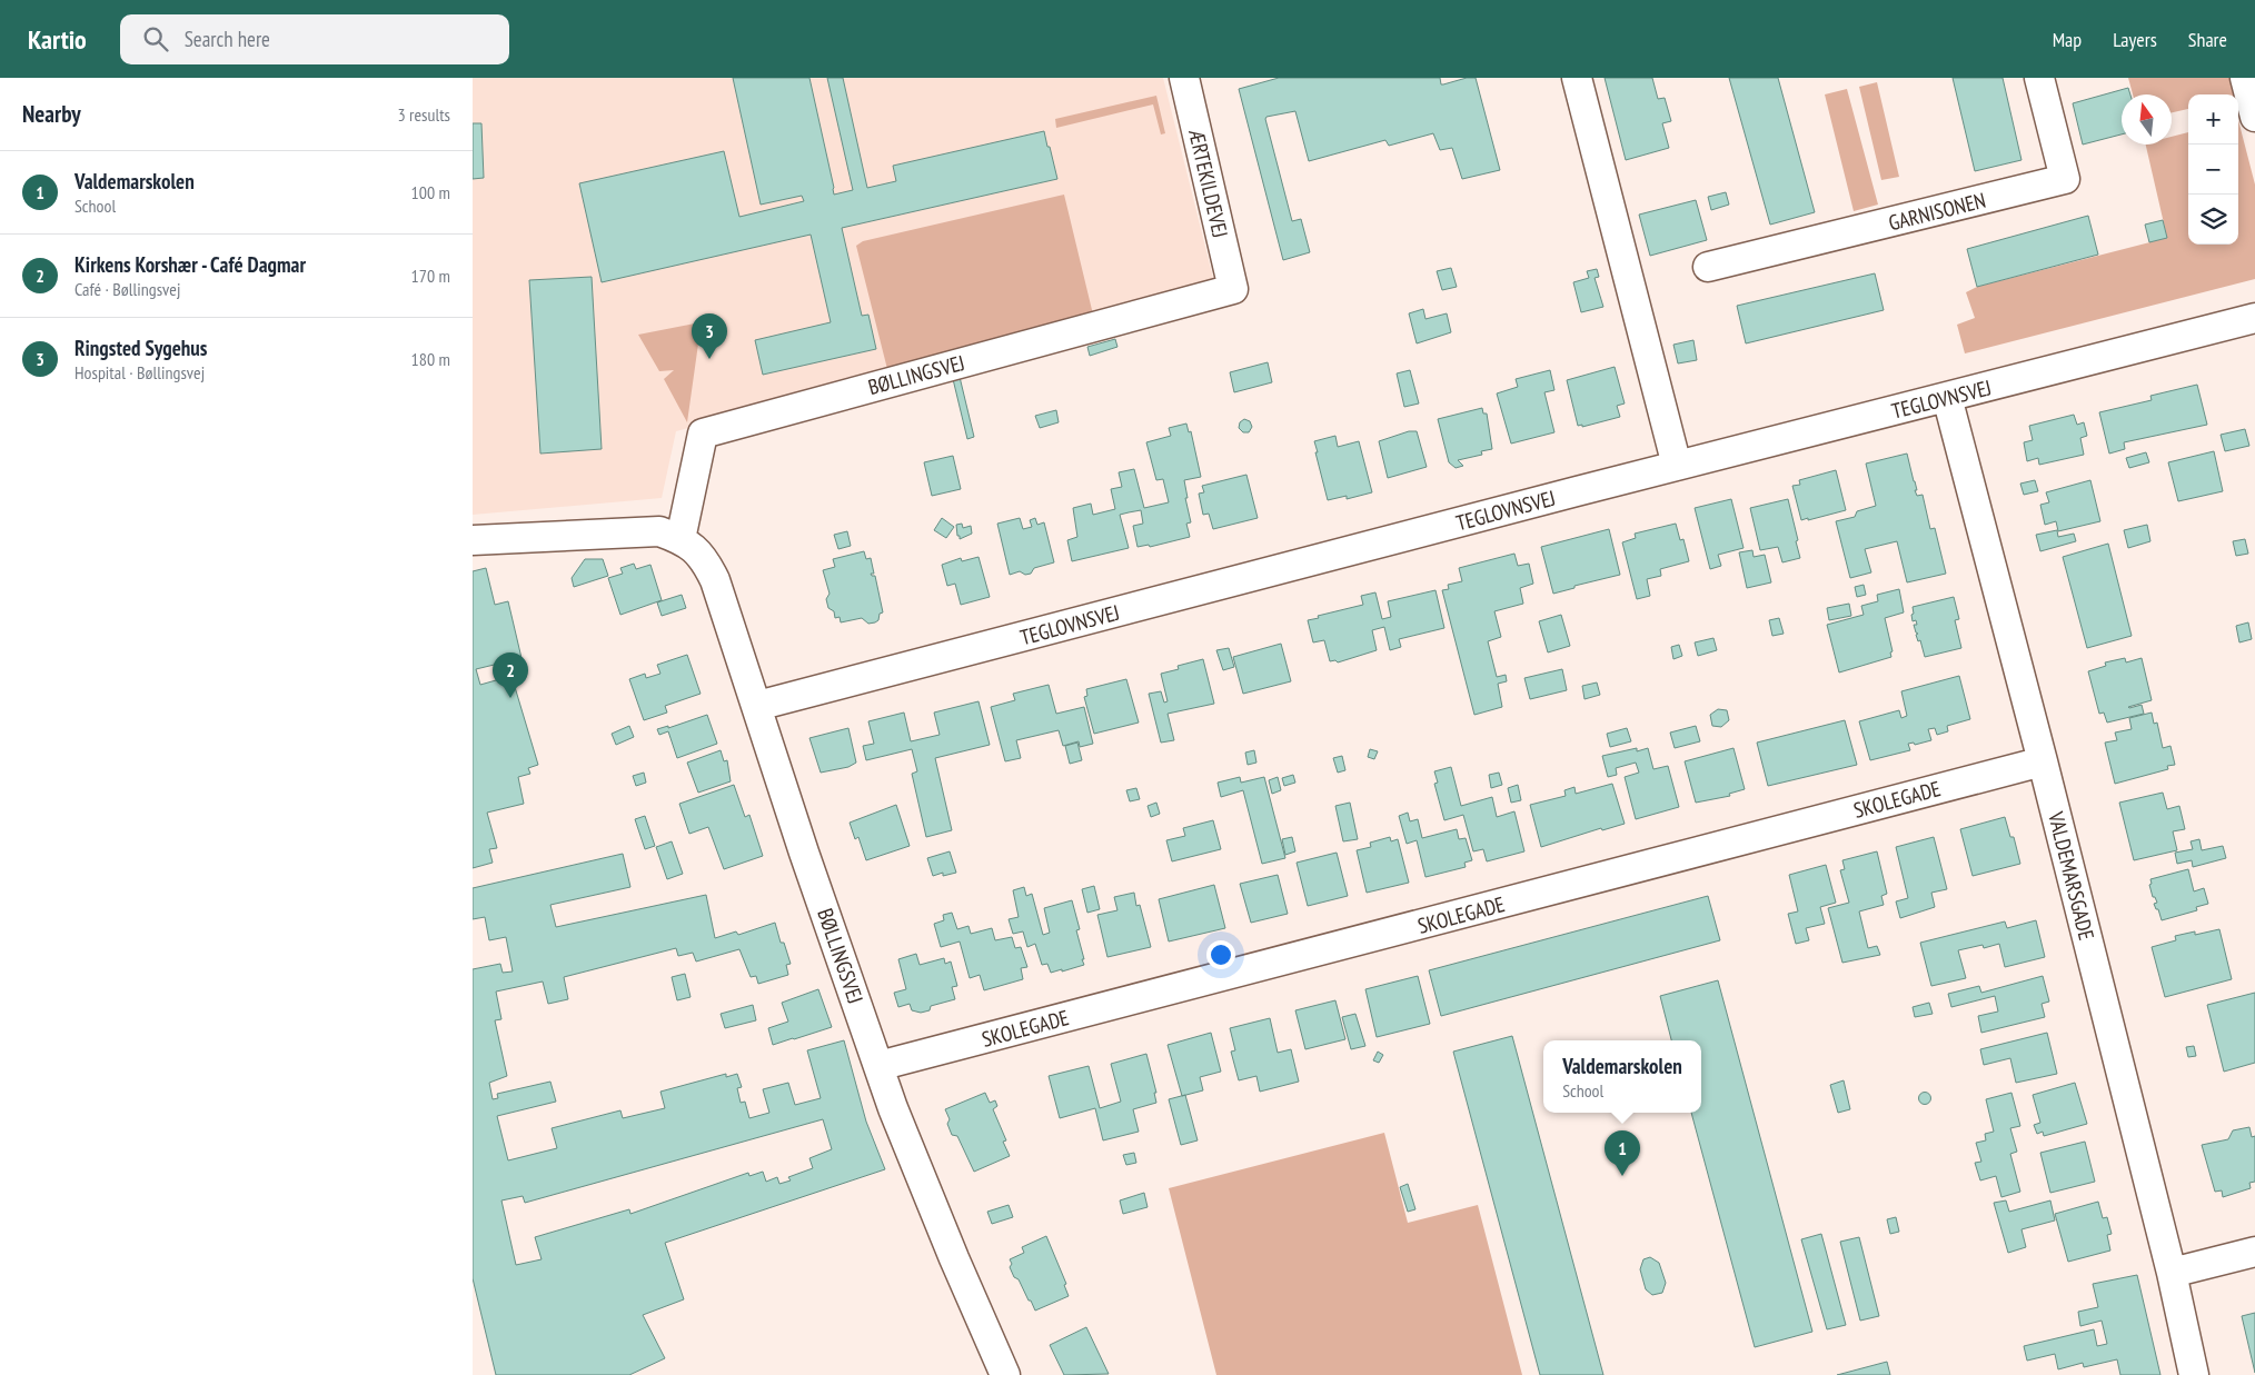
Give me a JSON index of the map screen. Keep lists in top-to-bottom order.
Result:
{
  "streets": {
    "street": [
      "ÆRTEKILDEVEJ",
      "GARNISONEN",
      "BØLLINGSVEJ",
      "TEGLOVNSVEJ",
      "SKOLEGADE",
      "VALDEMARSGADE"
    ]
  },
  "crossings": [
    ["ÆRTEKILDEVEJ", "BØLLINGSVEJ"],
    ["BØLLINGSVEJ", "TEGLOVNSVEJ"],
    ["BØLLINGSVEJ", "SKOLEGADE"],
    ["TEGLOVNSVEJ", "VALDEMARSGADE"],
    ["SKOLEGADE", "VALDEMARSGADE"]
  ],
  "north": "top",
  "page": {
    "header": "Kartio",
    "search": "Search here",
    "nav": ["Map", "Layers", "Share"],
    "heading": ["Nearby", "3 results"],
    "map_buttons": ["+", "−"],
    "list": [
      {
        "mark": "1",
        "name": "Valdemarskolen",
        "note": "School",
        "value": "100 m"
      },
      {
        "mark": "2",
        "name": "Kirkens Korshær - Café Dagmar",
        "note": "Café · Bøllingsvej",
        "value": "170 m"
      },
      {
        "mark": "3",
        "name": "Ringsted Sygehus",
        "note": "Hospital · Bøllingsvej",
        "value": "180 m"
      }
    ],
    "pins": ["3", "2", "1"],
    "popup": ["Valdemarskolen", "School"]
  }
}
